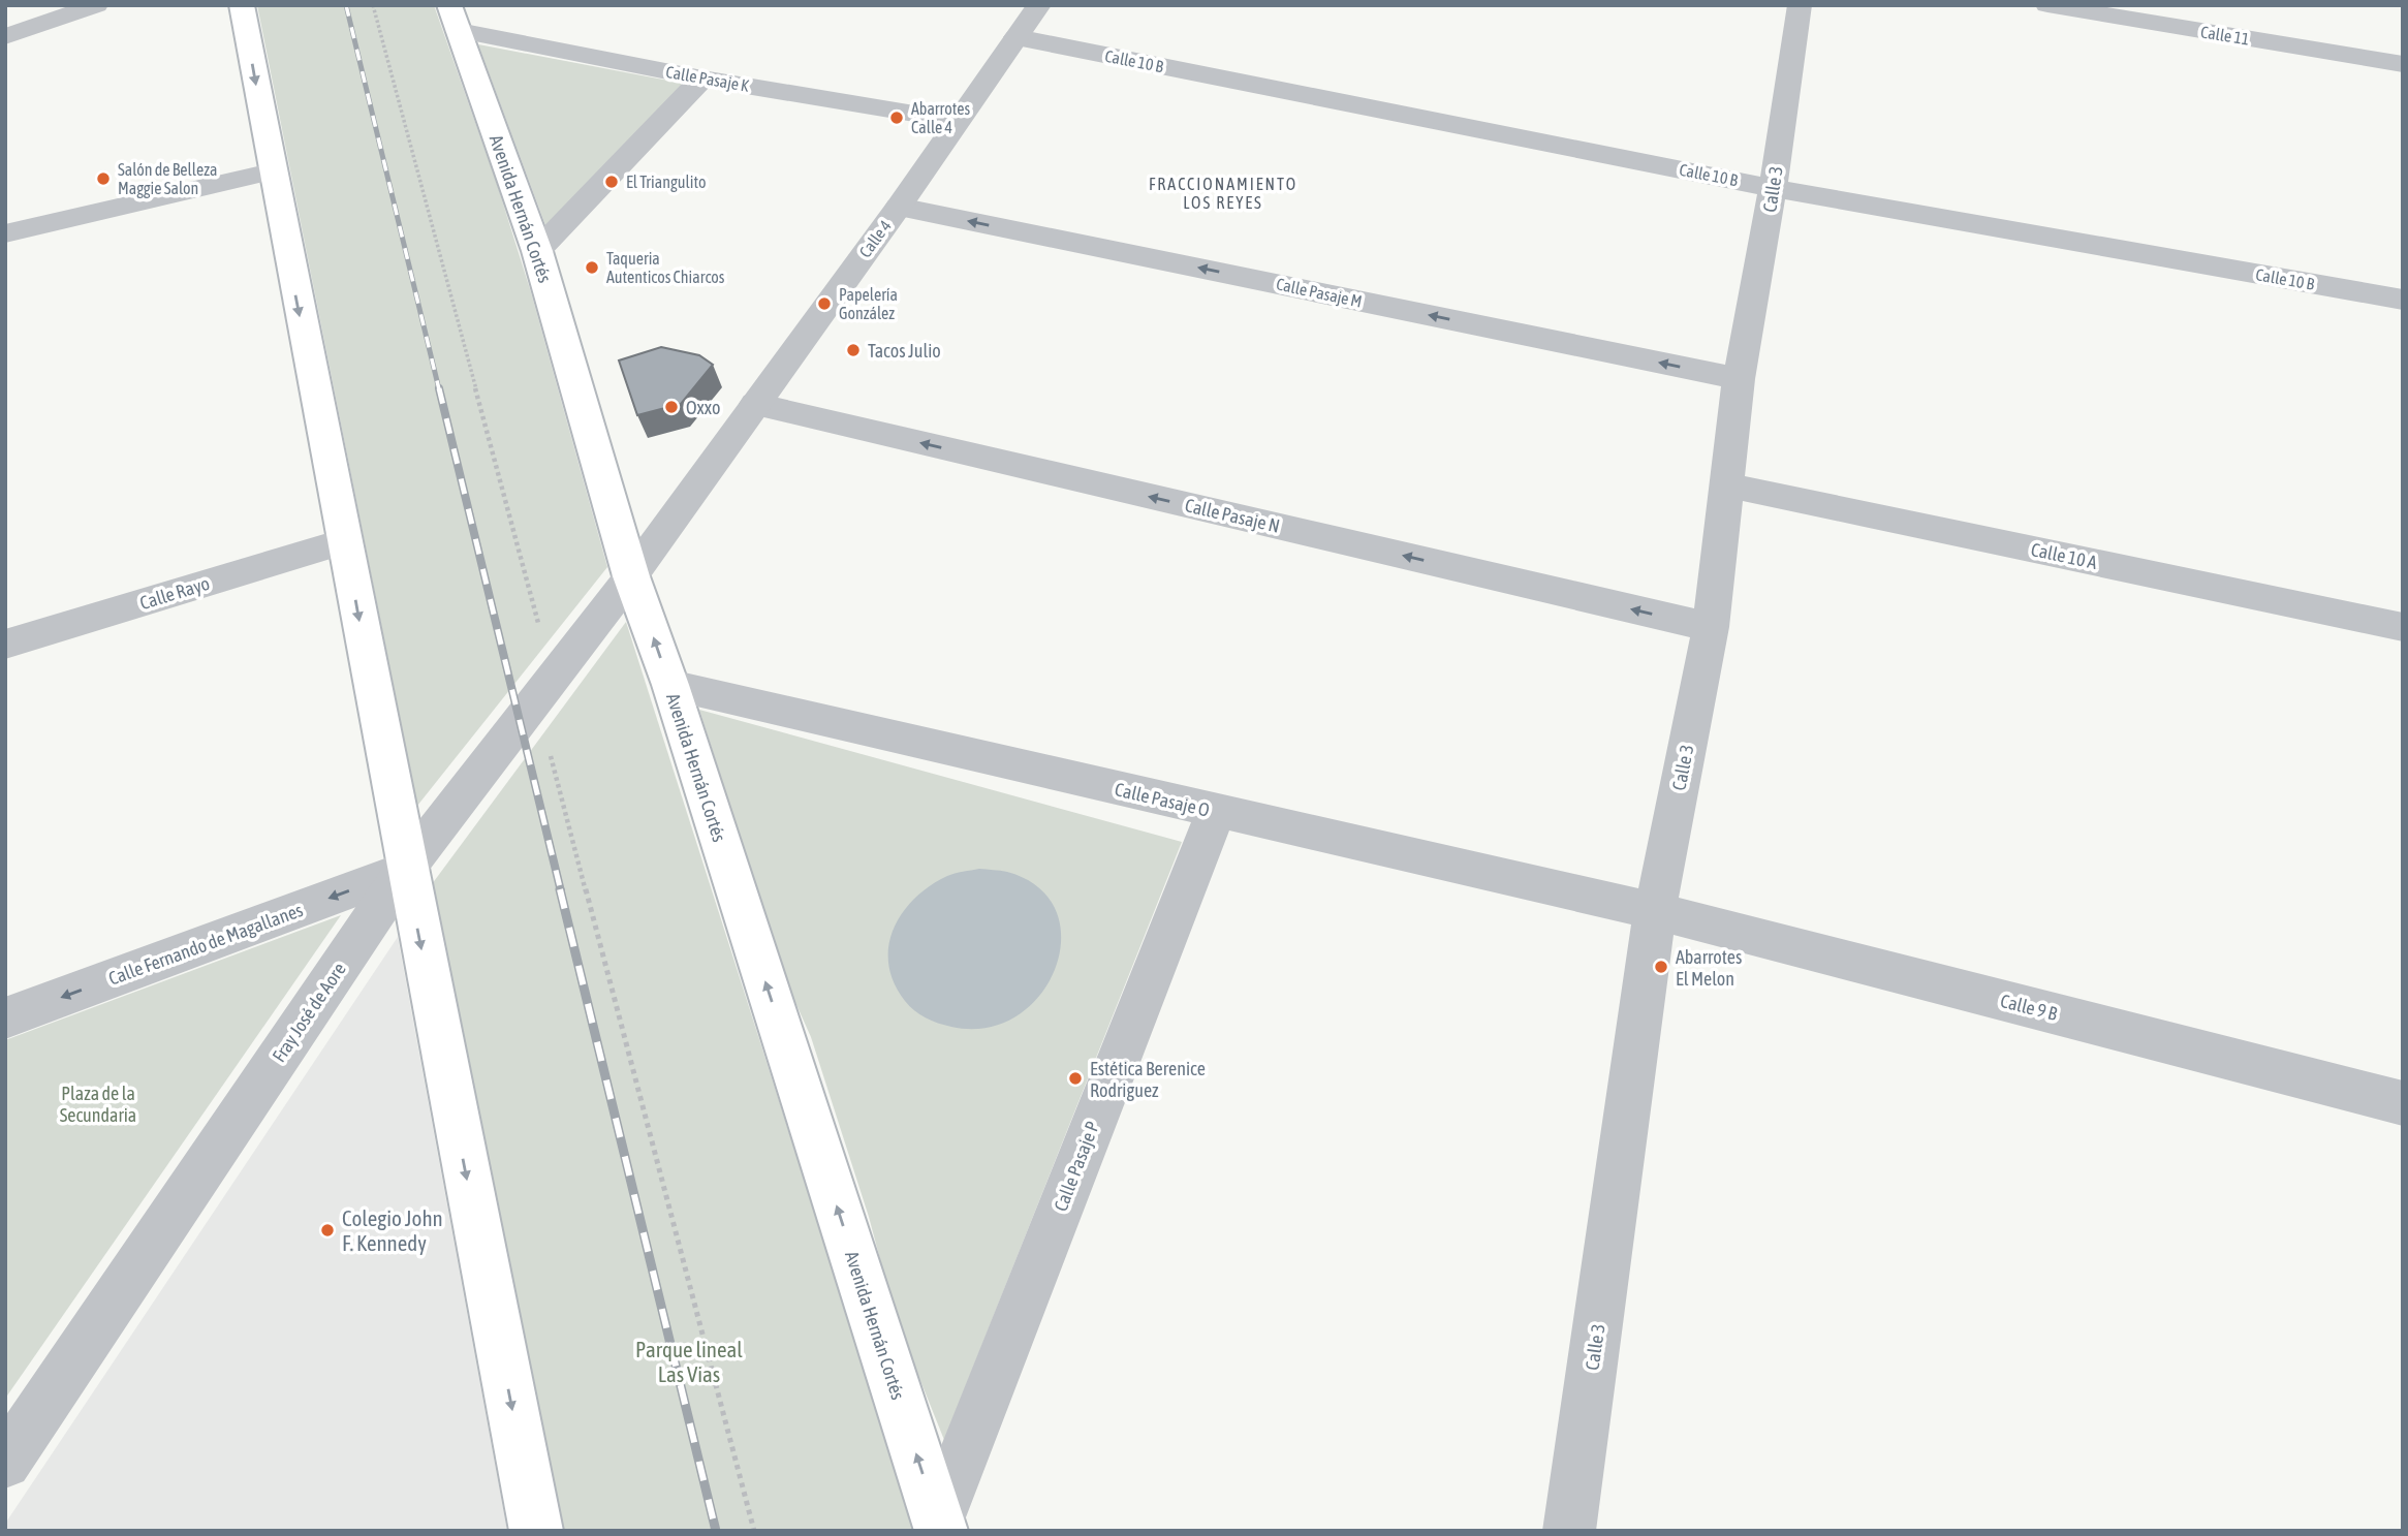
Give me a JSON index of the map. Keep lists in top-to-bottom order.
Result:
{
  "streets": {
    "main road": ["Avenida Hernán Cortés"],
    "street": [
      "Calle 11",
      "Calle 10 B",
      "Calle Pasaje K",
      "Calle 3",
      "Calle 4",
      "Calle Pasaje M",
      "Calle Pasaje N",
      "Calle 10 A",
      "Calle Rayo",
      "Calle Pasaje O",
      "Calle Fernando de Magallanes",
      "Calle 9 B",
      "Fray José de Aore",
      "Calle Pasaje P"
    ]
  },
  "crossings": [
    ["Calle 10 B", "Calle 3"],
    ["Calle 10 B", "Calle 4"],
    ["Calle Pasaje K", "Avenida Hernán Cortés"],
    ["Calle Pasaje K", "Calle 4"],
    ["Calle 3", "Calle Pasaje M"],
    ["Calle 3", "Calle Pasaje N"],
    ["Calle 3", "Calle 10 A"],
    ["Calle 3", "Calle Pasaje O"],
    ["Calle 3", "Calle 9 B"],
    ["Avenida Hernán Cortés", "Calle 4"],
    ["Avenida Hernán Cortés", "Calle Pasaje O"],
    ["Avenida Hernán Cortés", "Fray José de Aore"],
    ["Avenida Hernán Cortés", "Calle Pasaje P"],
    ["Calle 4", "Calle Pasaje M"],
    ["Calle 4", "Calle Pasaje N"],
    ["Calle 4", "Fray José de Aore"],
    ["Calle Pasaje O", "Calle 9 B"],
    ["Calle Pasaje O", "Calle Pasaje P"],
    ["Calle Fernando de Magallanes", "Fray José de Aore"]
  ],
  "one_way": ["Calle Pasaje M", "Calle Pasaje N", "Calle Fernando de Magallanes"],
  "districts": ["FRACCIONAMIENTO LOS REYES"],
  "parks": ["Plaza de la Secundaria", "Parque lineal Las Vias"],
  "places": [
    "Abarrotes Calle 4",
    "Salón de Belleza Maggie Salon",
    "El Triangulito",
    "Taqueria Autenticos Chiarcos",
    "Papelería González",
    "Tacos Julio",
    "Oxxo",
    "Abarrotes El Melon",
    "Estética Berenice Rodriguez",
    "Colegio John F. Kennedy"
  ]
}
